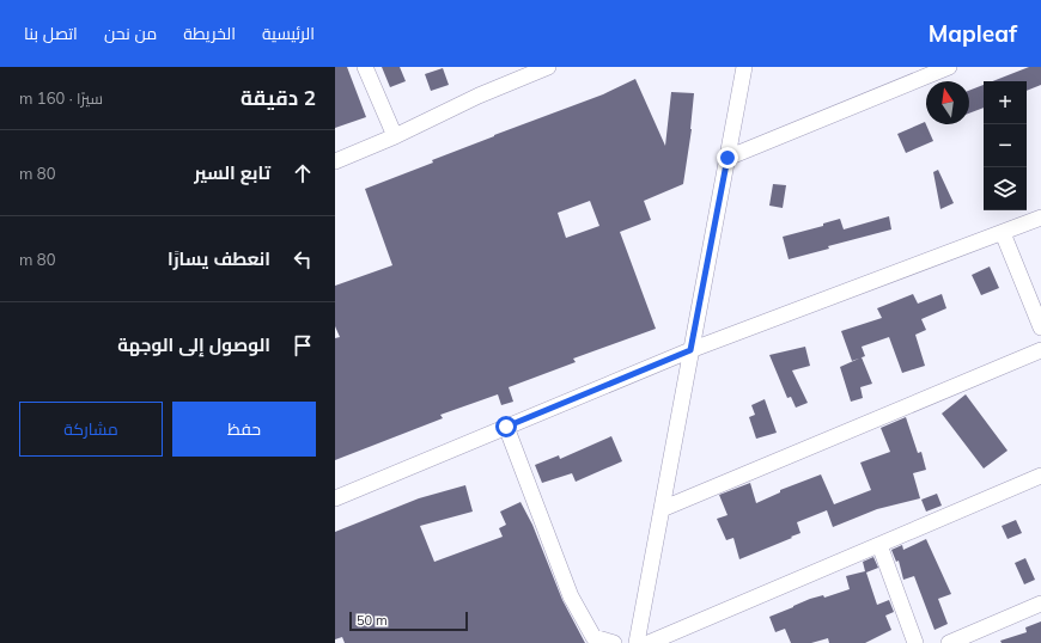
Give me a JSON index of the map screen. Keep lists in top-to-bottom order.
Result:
{
  "scale_bar": "50 m",
  "north": "top",
  "page": {
    "header": "Mapleaf",
    "nav": [
      "الرئيسية",
      "الخريطة",
      "من نحن",
      "اتصل بنا"
    ],
    "heading": ["2 دقيقة", "سيرًا · 160 m"],
    "map_buttons": ["+", "−"],
    "list": [
      ["تابع السير", "80 m"],
      ["انعطف يسارًا", "80 m"],
      "الوصول إلى الوجهة"
    ],
    "buttons": ["حفظ", "مشاركة"],
    "scale": "50 m"
  }
}
